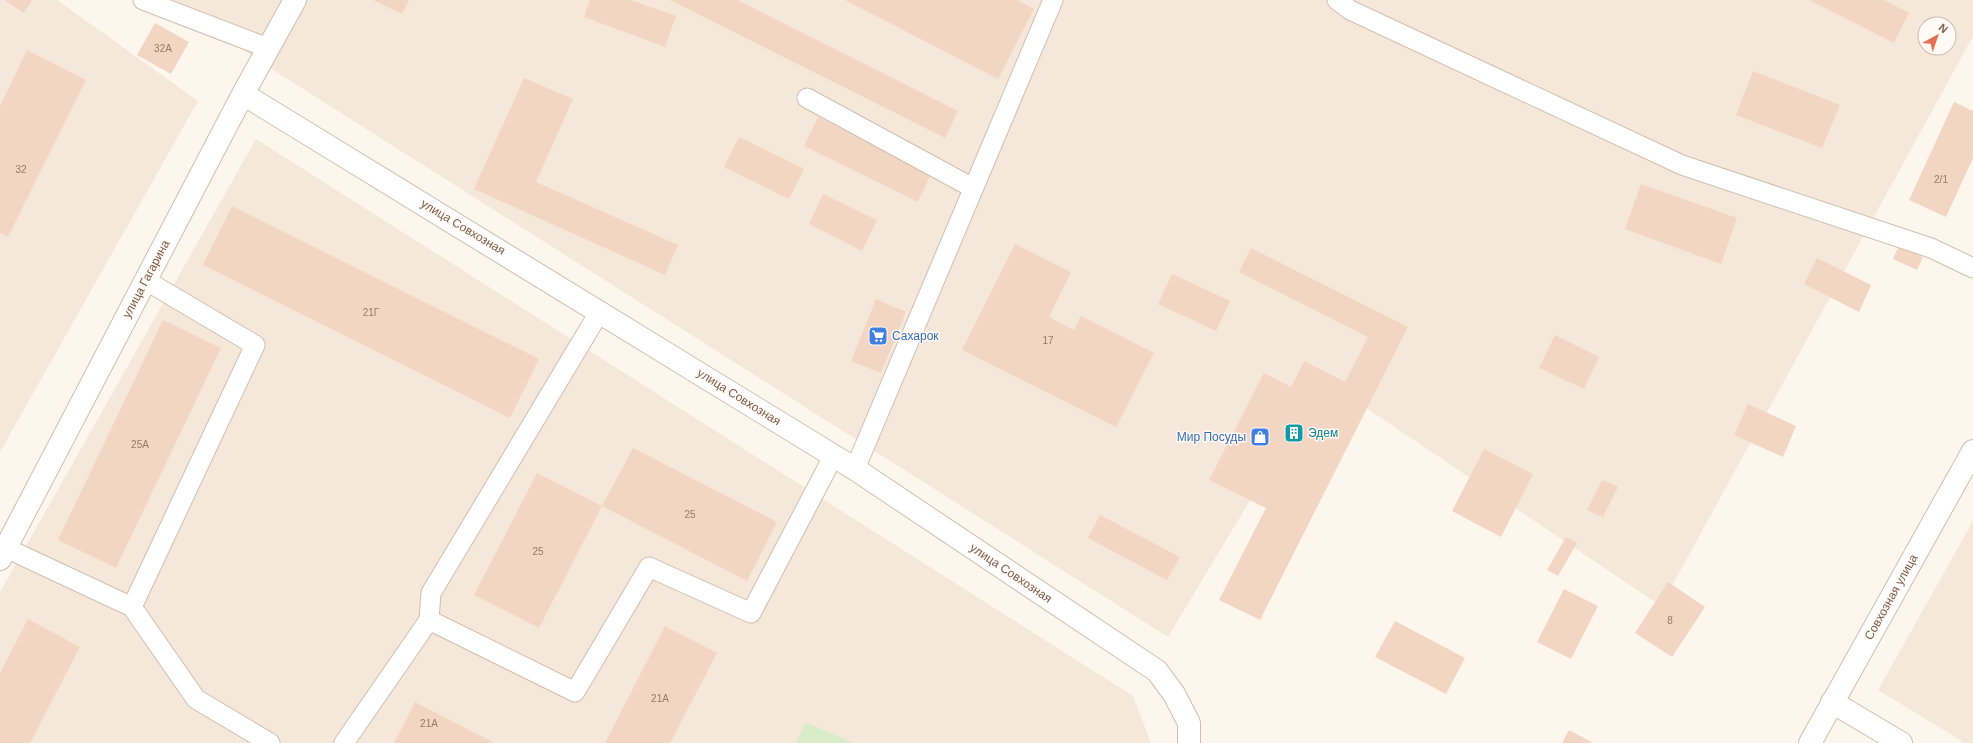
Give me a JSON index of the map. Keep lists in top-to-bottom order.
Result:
{
  "streets": {
    "street": ["улица Совхозная", "улица Гагарина", "Совхозная улица"]
  },
  "crossings": [
    ["улица Совхозная", "улица Гагарина"]
  ],
  "places": {
    "supermarket": ["Сахарок"],
    "building": ["Эдем"],
    "shop": ["Мир Посуды"]
  },
  "house_numbers": [
    "32А",
    "32",
    "2/1",
    "21Г",
    "17",
    "25А",
    "25",
    "25",
    "8",
    "21А",
    "21А"
  ],
  "north": "top right"
}
